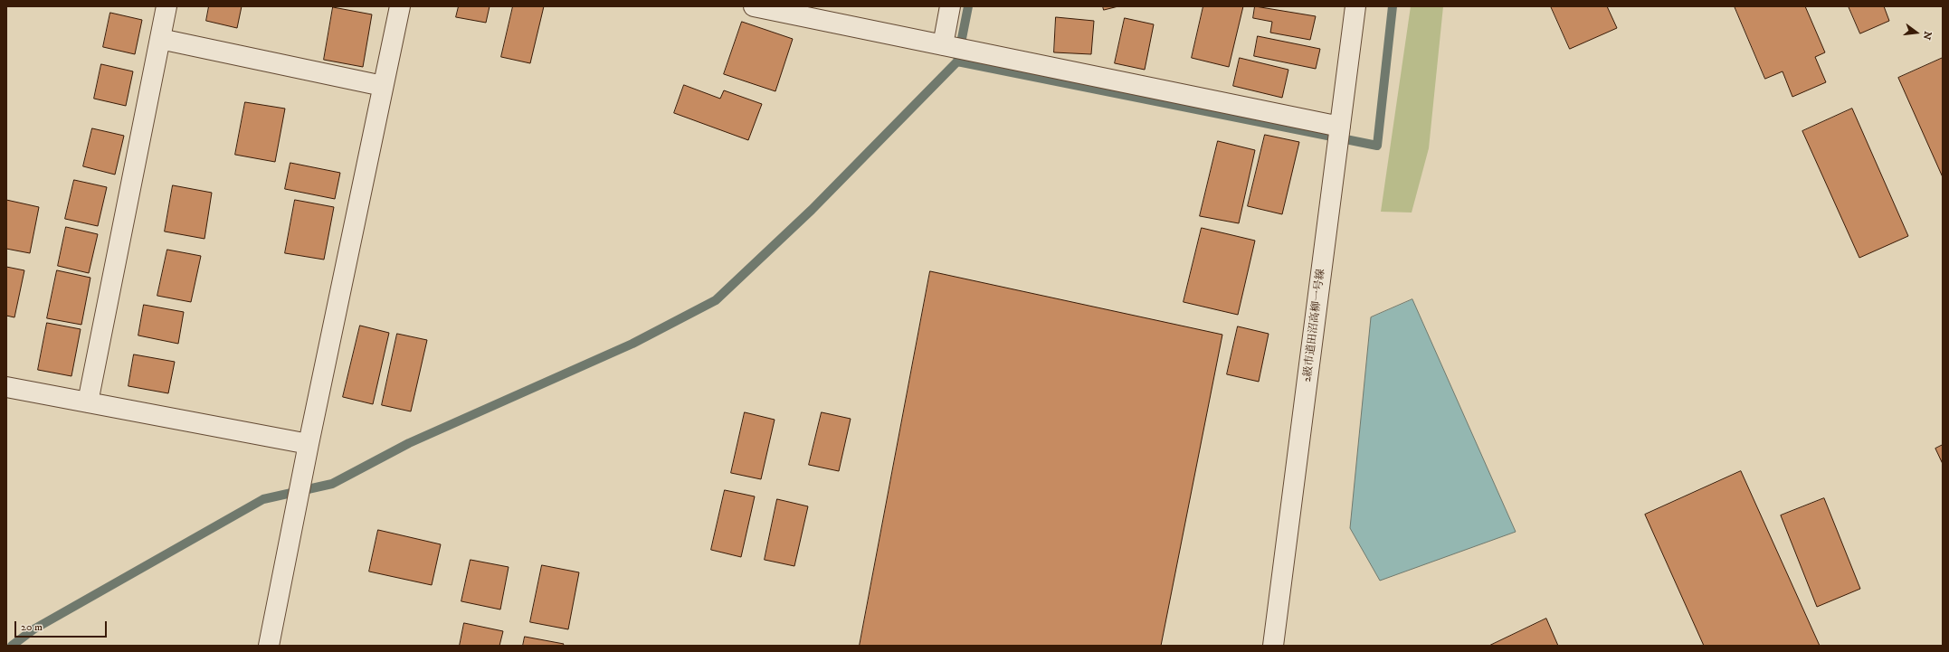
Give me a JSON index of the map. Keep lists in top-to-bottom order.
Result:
{
  "streets": {
    "street": ["2級市道田沼高柳一号線"]
  },
  "scale_bar": "20 m",
  "north": "right"
}
